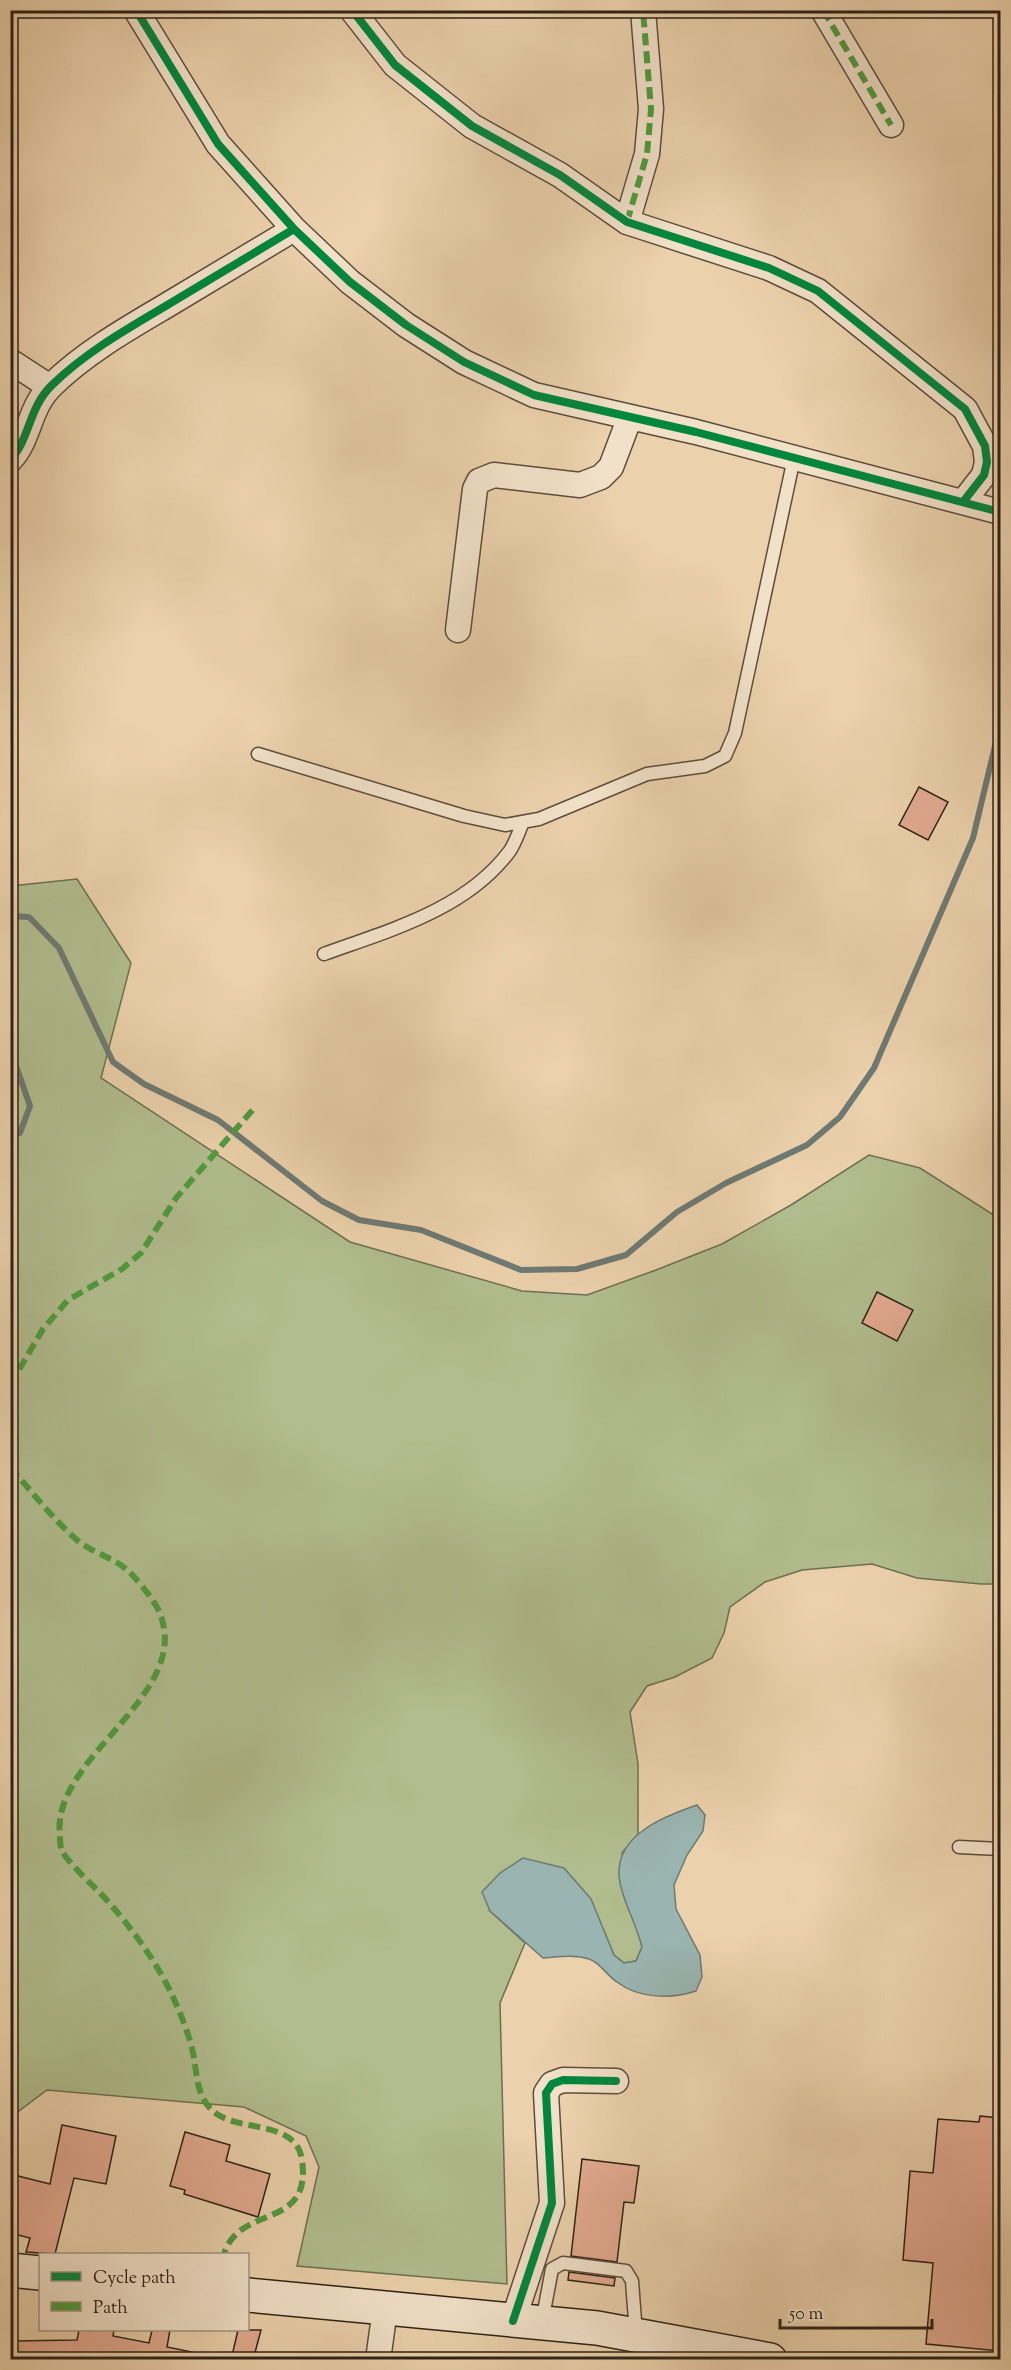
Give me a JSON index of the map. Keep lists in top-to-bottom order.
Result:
{
  "legend": ["Cycle path", "Path"],
  "scale_bar": "50 m"
}
